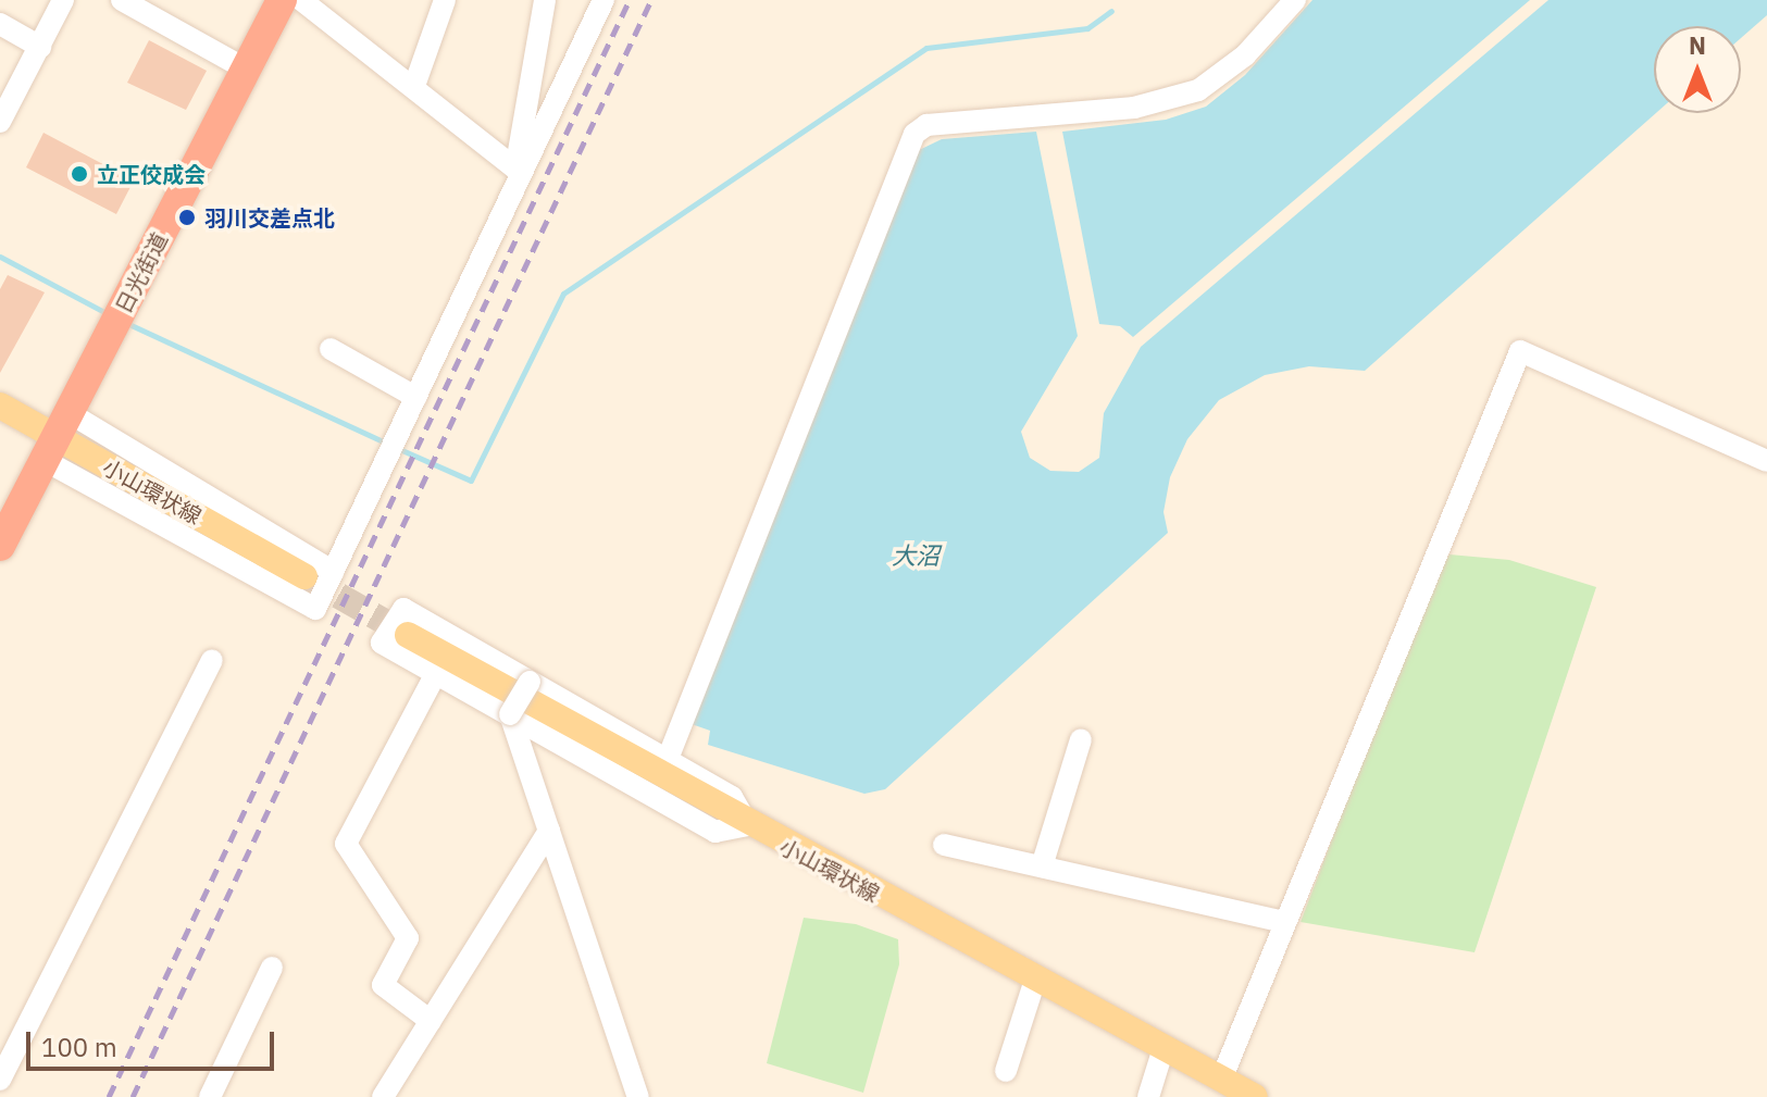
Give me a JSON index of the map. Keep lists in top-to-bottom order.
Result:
{
  "streets": {
    "highway": ["日光街道"],
    "main road": ["小山環状線"]
  },
  "crossings": [
    ["日光街道", "小山環状線"]
  ],
  "water": ["大沼"],
  "places": ["立正佼成会", "羽川交差点北"],
  "scale_bar": "100 m",
  "north": "top"
}
